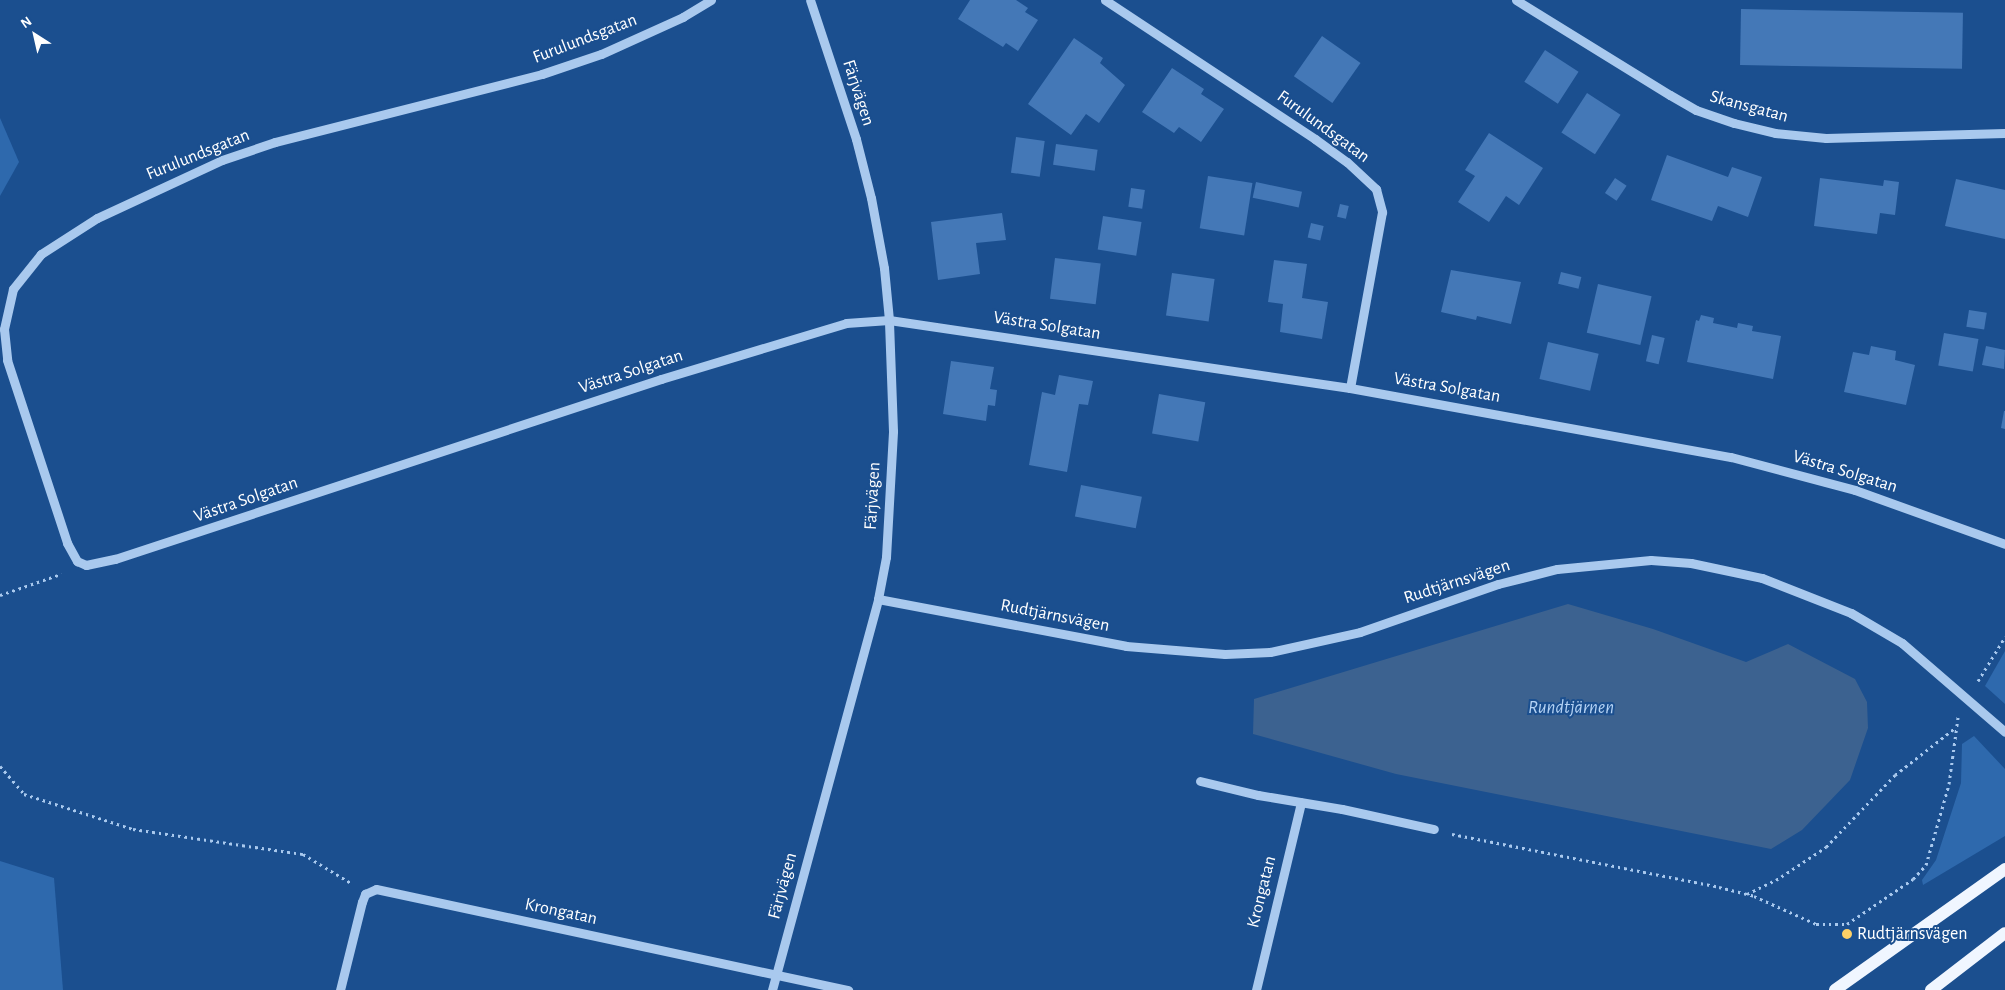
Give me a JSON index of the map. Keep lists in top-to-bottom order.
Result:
{
  "streets": {
    "street": [
      "Furulundsgatan",
      "Färjvägen",
      "Skansgatan",
      "Västra Solgatan",
      "Rudtjärnsvägen",
      "Krongatan"
    ]
  },
  "crossings": [
    ["Furulundsgatan", "Västra Solgatan"],
    ["Färjvägen", "Västra Solgatan"],
    ["Färjvägen", "Rudtjärnsvägen"],
    ["Färjvägen", "Krongatan"]
  ],
  "water": ["Rundtjärnen"],
  "places": ["Rudtjärnsvägen"],
  "north": "top left"
}
